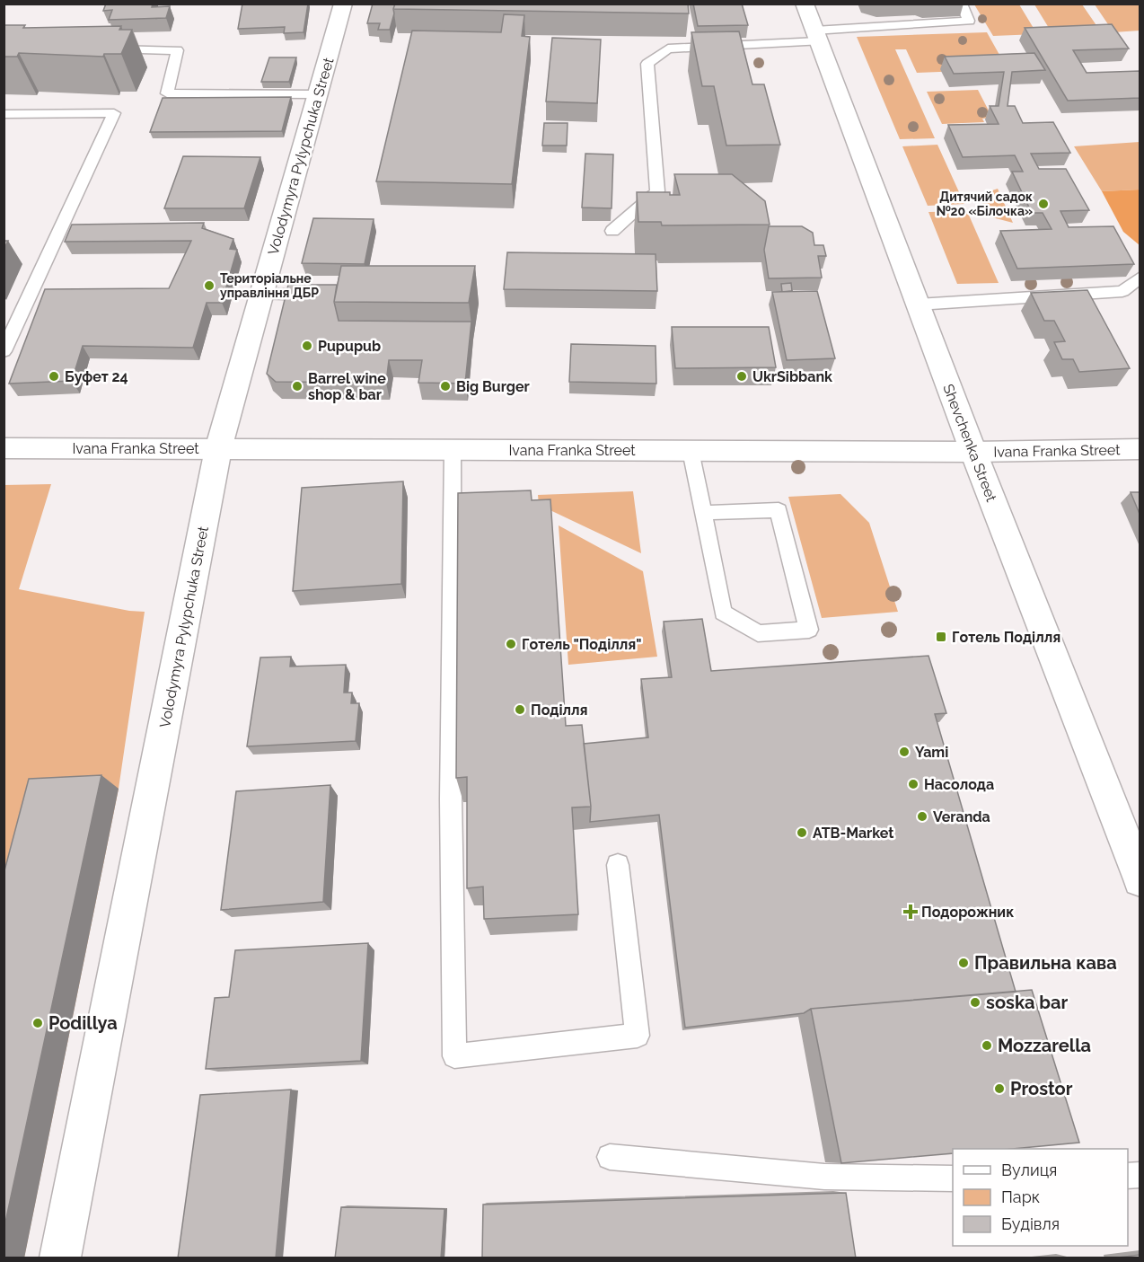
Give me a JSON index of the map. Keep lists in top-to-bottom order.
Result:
{
  "streets": {
    "street": ["Volodymyra Pylypchuka Street", "Shevchenka Street", "Ivana Franka Street"]
  },
  "crossings": [
    ["Volodymyra Pylypchuka Street", "Ivana Franka Street"],
    ["Shevchenka Street", "Ivana Franka Street"]
  ],
  "places": {
    "other": [
      "Дитячий садок №20 «Білочка»",
      "Територіальне управління ДБР",
      "Pupupub",
      "Буфет 24",
      "UkrSibbank",
      "Barrel wine shop & bar",
      "Big Burger",
      "Готель \"Поділля\"",
      "Поділля",
      "Yami",
      "Насолода",
      "Veranda",
      "ATB-Market",
      "Правильна кава",
      "soska bar",
      "Podillya",
      "Mozzarella",
      "Prostor"
    ],
    "transit": ["Готель Поділля"],
    "health": ["Подорожник"]
  },
  "legend": ["Вулиця", "Парк", "Будівля"]
}
